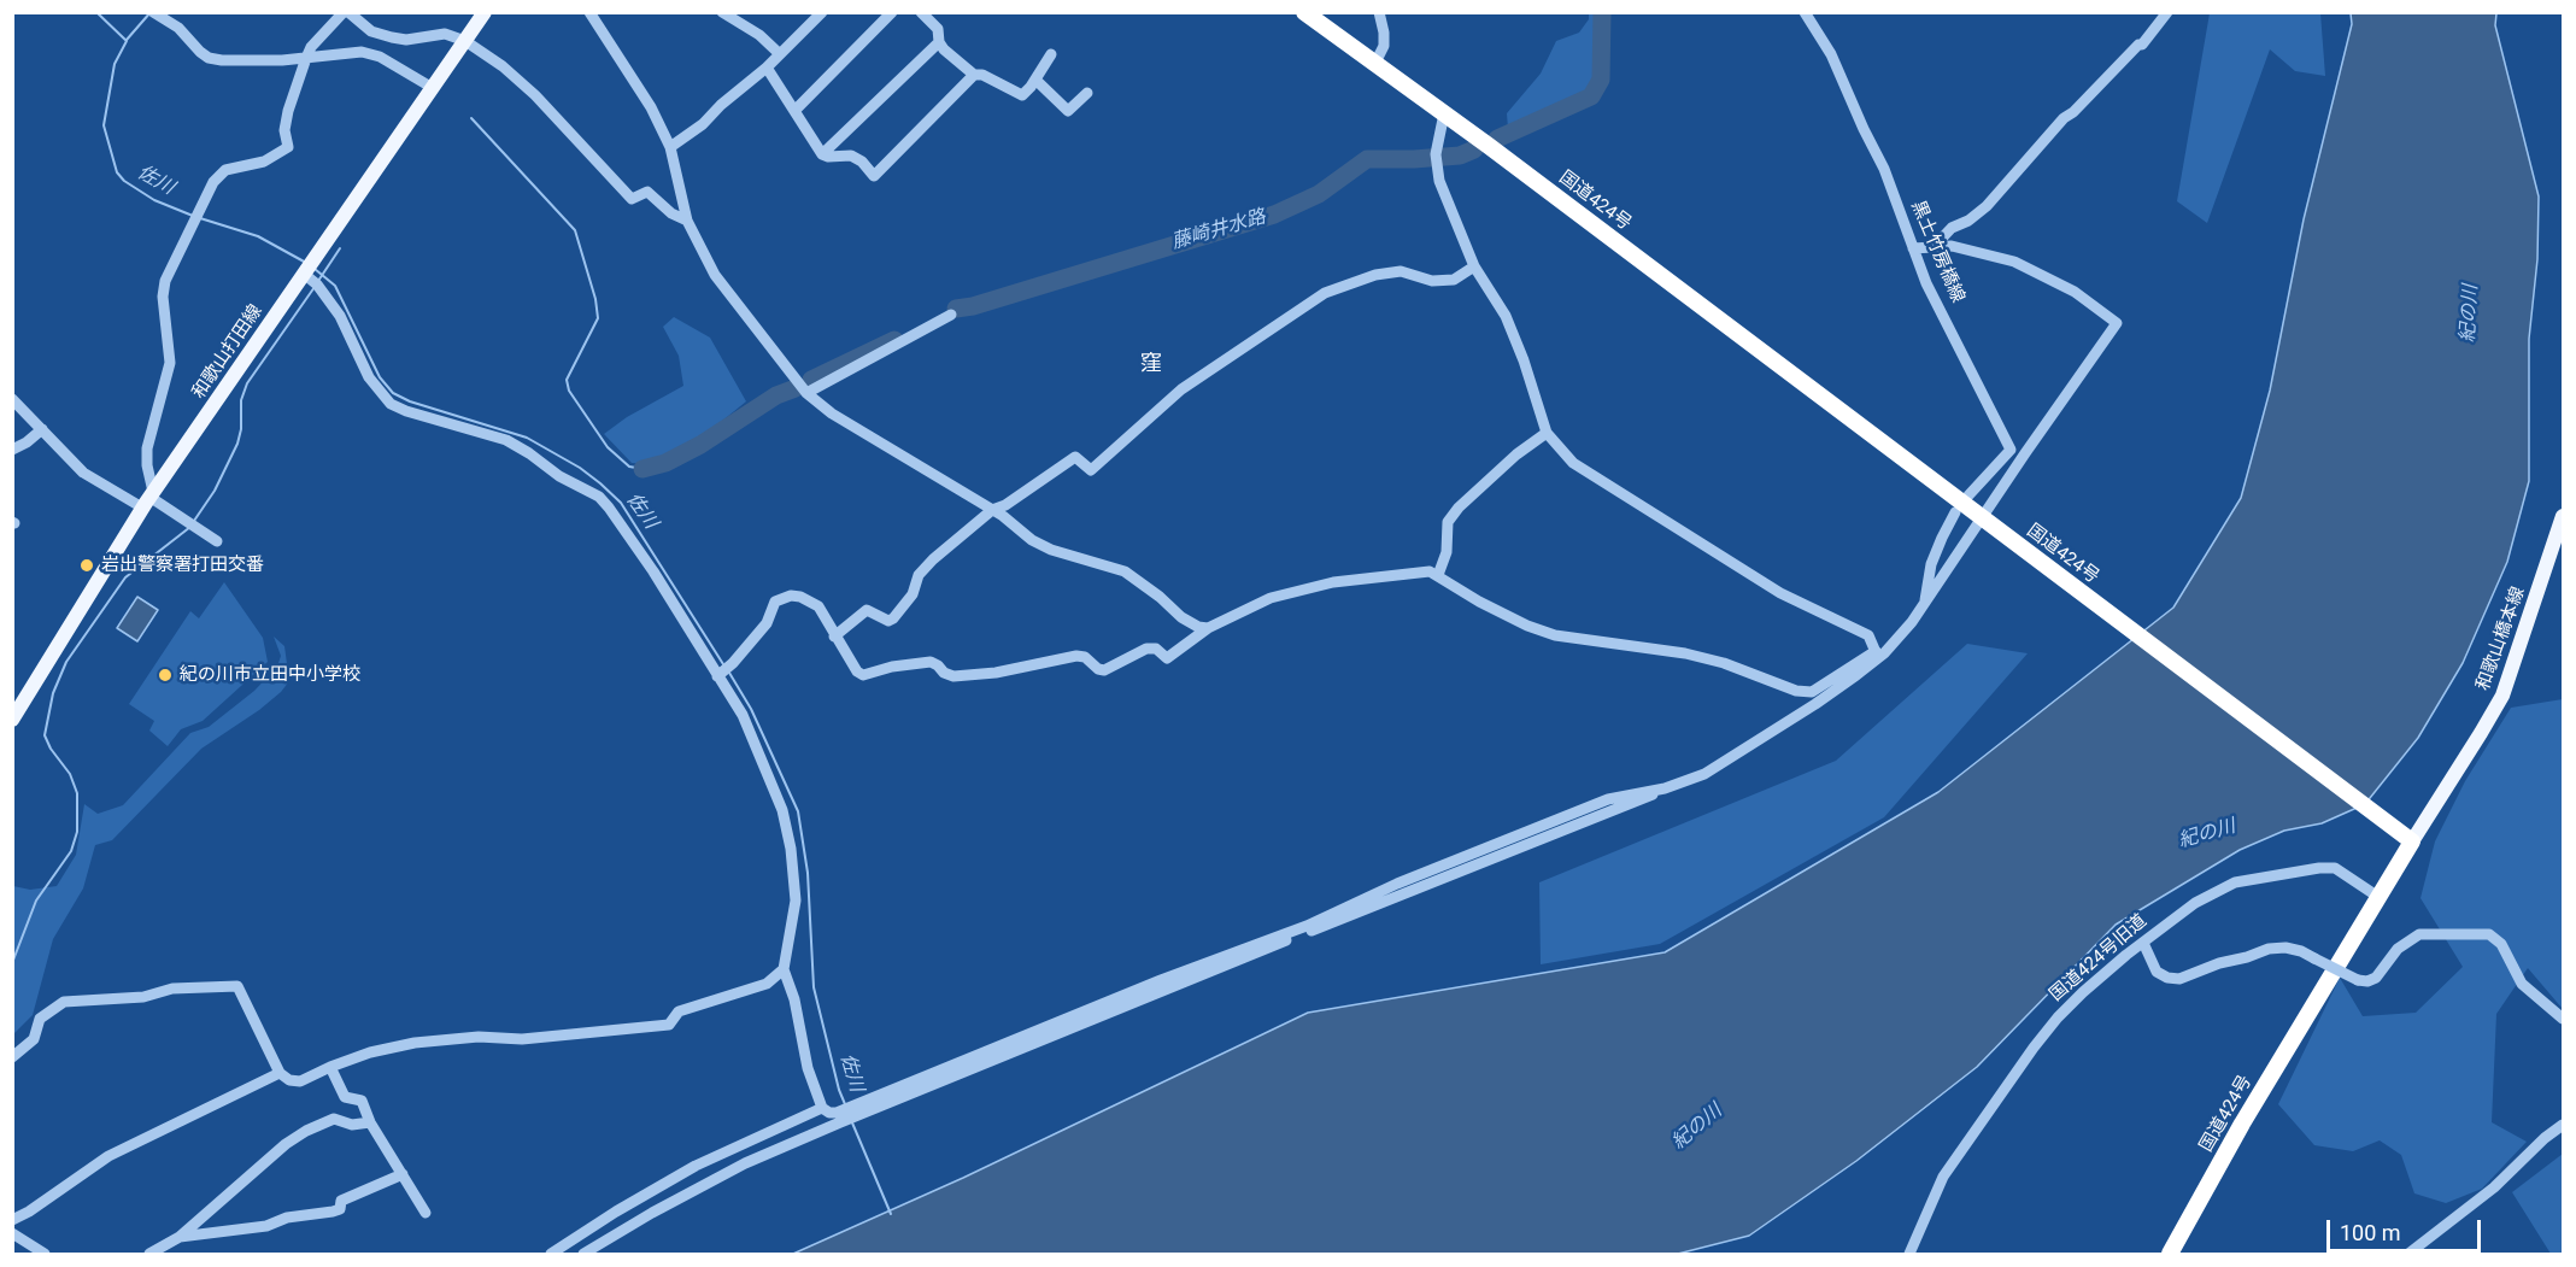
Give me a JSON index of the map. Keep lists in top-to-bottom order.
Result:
{
  "streets": {
    "highway": ["国道424号"],
    "main road": ["和歌山打田線", "和歌山橋本線"],
    "street": ["黒土竹房橋線", "国道424号旧道"]
  },
  "crossings": [
    ["国道424号", "和歌山橋本線"],
    ["国道424号", "国道424号旧道"]
  ],
  "districts": ["窪"],
  "water": ["佐川", "藤崎井水路", "紀の川"],
  "places": ["岩出警察署打田交番", "紀の川市立田中小学校"],
  "scale_bar": "100 m"
}
